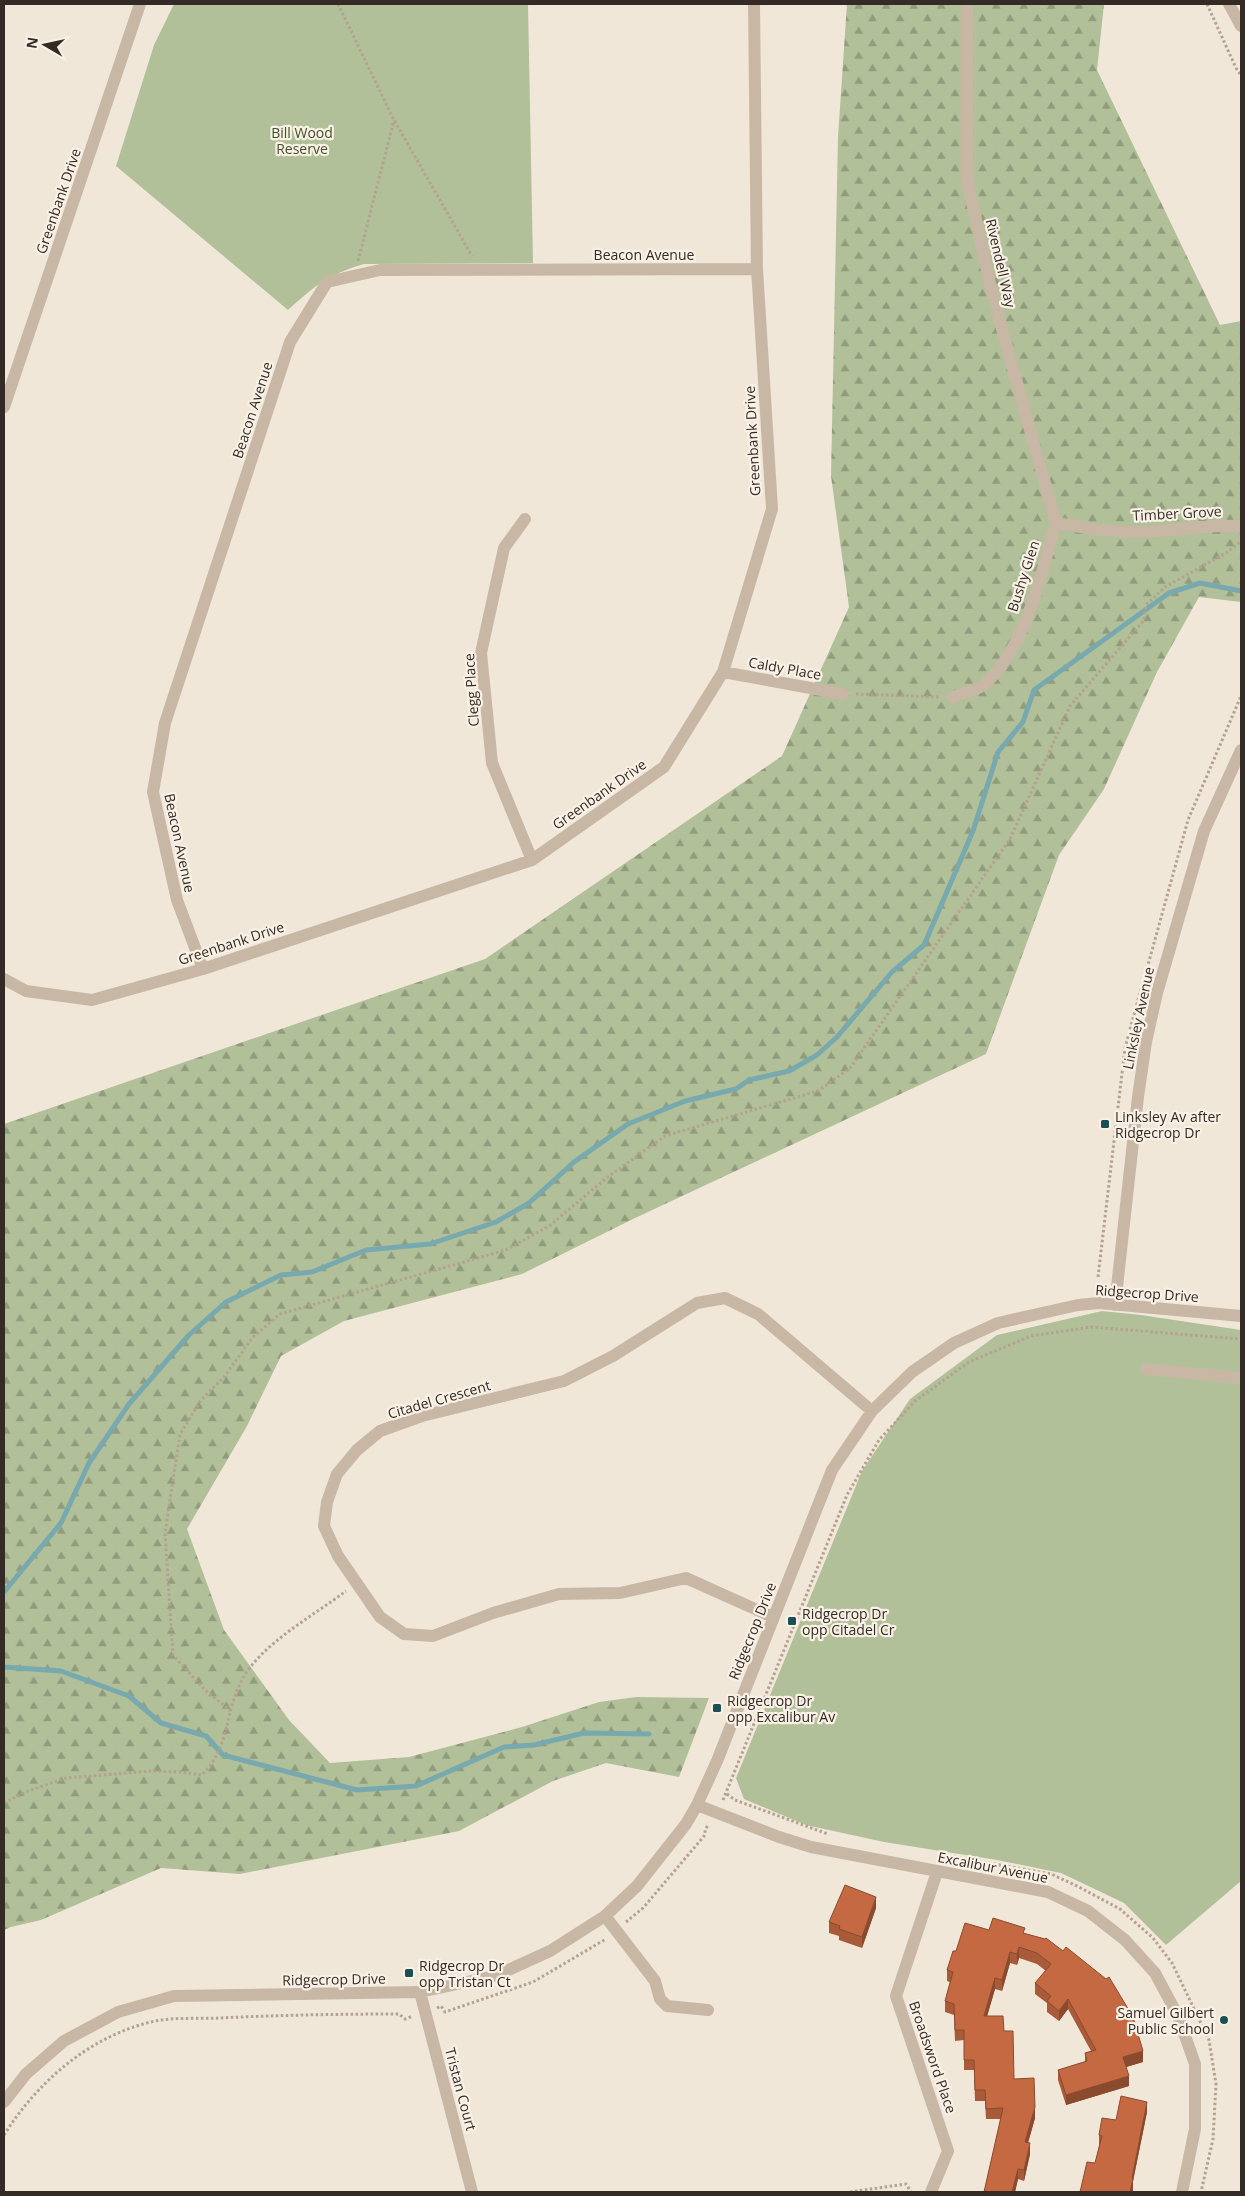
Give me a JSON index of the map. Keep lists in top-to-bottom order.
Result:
{
  "streets": {
    "street": [
      "Greenbank Drive",
      "Beacon Avenue",
      "Rivendell Way",
      "Timber Grove",
      "Bushy Glen",
      "Caldy Place",
      "Clegg Place",
      "Linksley Avenue",
      "Ridgecrop Drive",
      "Citadel Crescent",
      "Excalibur Avenue",
      "Broadsword Place",
      "Tristan Court"
    ]
  },
  "crossings": [
    ["Greenbank Drive", "Beacon Avenue"],
    ["Greenbank Drive", "Caldy Place"],
    ["Greenbank Drive", "Clegg Place"],
    ["Rivendell Way", "Timber Grove"],
    ["Rivendell Way", "Bushy Glen"],
    ["Timber Grove", "Bushy Glen"],
    ["Linksley Avenue", "Ridgecrop Drive"],
    ["Ridgecrop Drive", "Citadel Crescent"],
    ["Ridgecrop Drive", "Excalibur Avenue"],
    ["Ridgecrop Drive", "Tristan Court"],
    ["Excalibur Avenue", "Broadsword Place"]
  ],
  "parks": ["Bill Wood Reserve"],
  "places": {
    "transit": [
      "Linksley Av after Ridgecrop Dr",
      "Ridgecrop Dr opp Citadel Cr",
      "Ridgecrop Dr opp Excalibur Av",
      "Ridgecrop Dr opp Tristan Ct"
    ],
    "other": ["Samuel Gilbert Public School"]
  },
  "north": "left"
}
